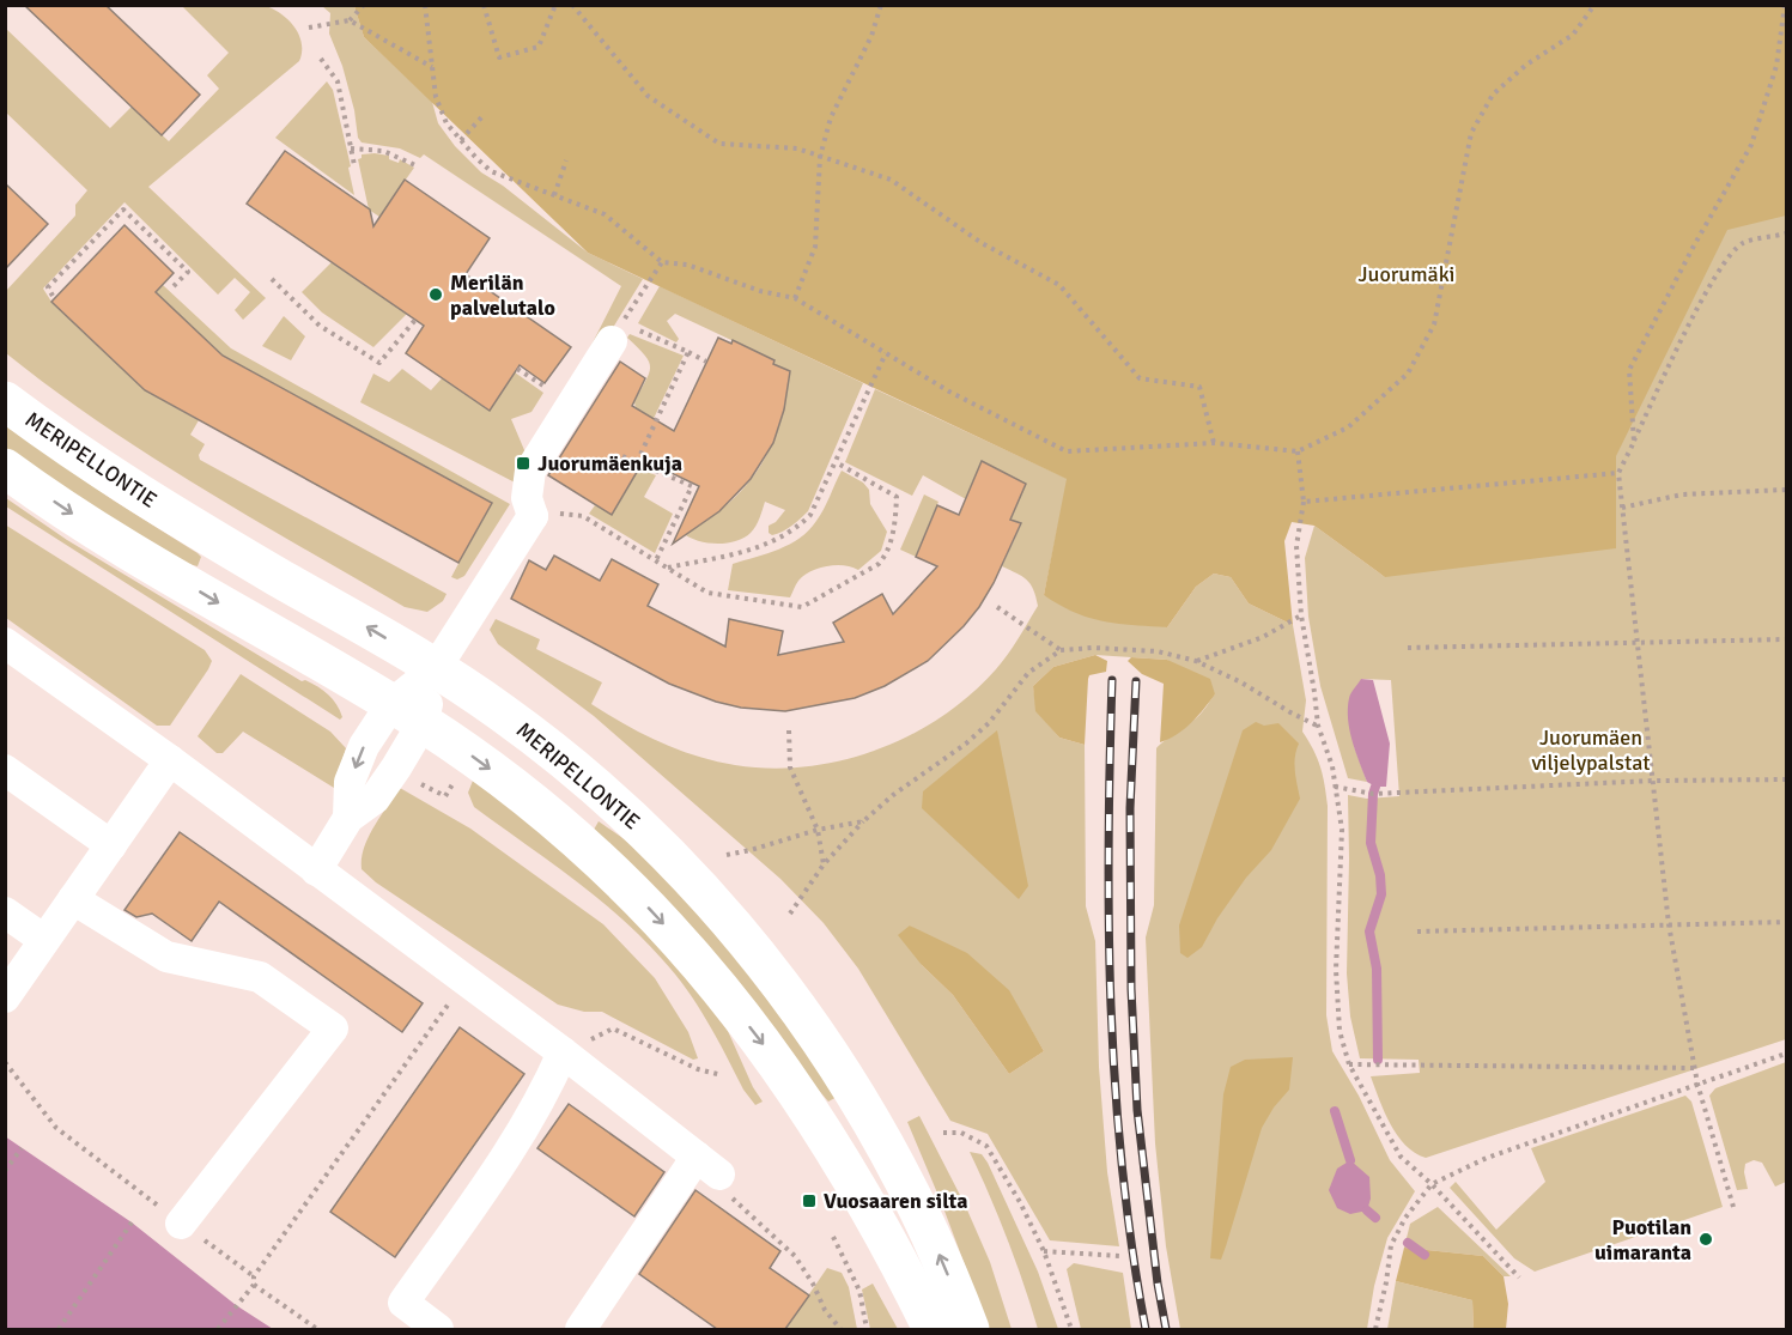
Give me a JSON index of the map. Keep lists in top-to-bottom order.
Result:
{
  "streets": {
    "main road": ["MERIPELLONTIE"]
  },
  "parks": ["Juorumäki", "Juorumäen viljelypalstat"],
  "places": {
    "other": ["Merilän palvelutalo", "Puotilan uimaranta"],
    "transit": ["Juorumäenkuja", "Vuosaaren silta"]
  }
}
